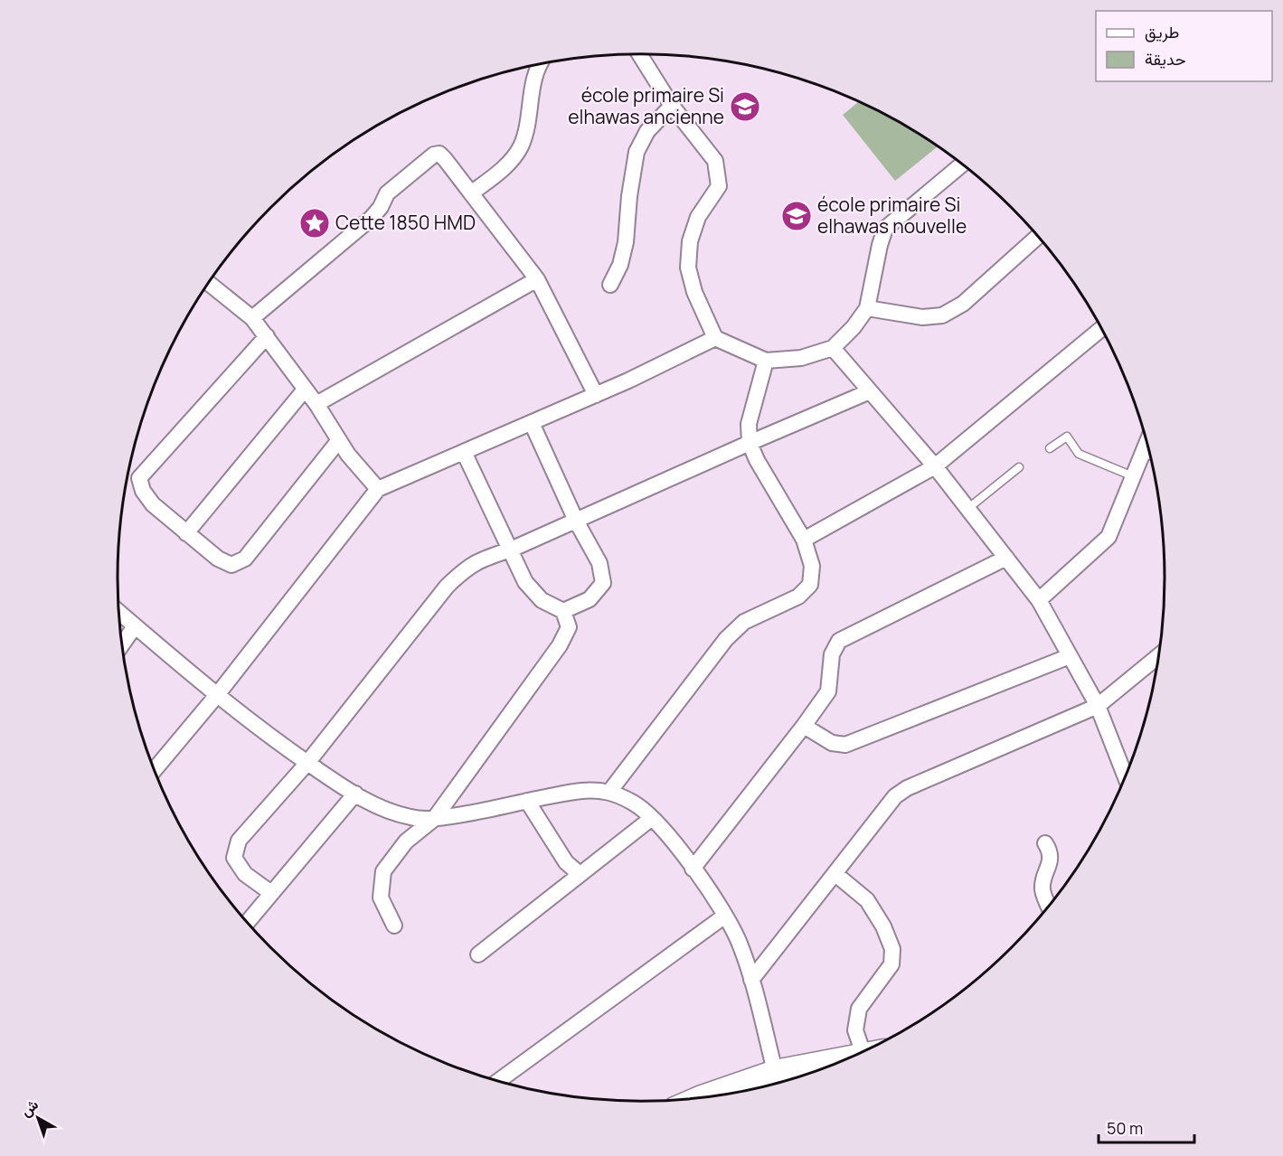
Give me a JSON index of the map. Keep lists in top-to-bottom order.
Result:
{
  "places": {
    "school or university": ["école primaire Si elhawas ancienne", "école primaire Si elhawas nouvelle"],
    "place": ["Cette 1850 HMD"]
  },
  "legend": ["طريق", "حديقة"],
  "scale_bar": "50 m",
  "north": "top left"
}
